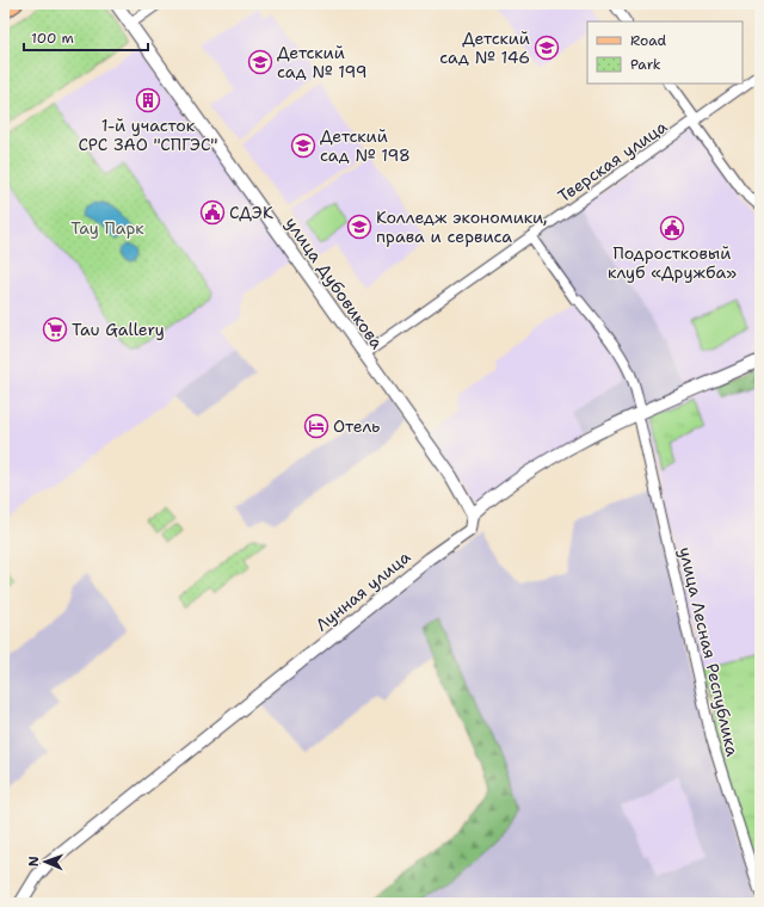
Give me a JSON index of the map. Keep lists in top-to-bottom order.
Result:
{
  "streets": {
    "street": [
      "Тверская улица",
      "улица Дубовикова",
      "Лунная улица",
      "улица Лесная Республика"
    ]
  },
  "crossings": [
    ["Тверская улица", "улица Дубовикова"],
    ["Тверская улица", "улица Лесная Республика"],
    ["улица Дубовикова", "Лунная улица"],
    ["Лунная улица", "улица Лесная Республика"]
  ],
  "parks": ["Тау Парк"],
  "places": {
    "school or university": [
      "Детский сад № 146",
      "Детский сад № 199",
      "Детский сад № 198",
      "Колледж экономики, права и сервиса"
    ],
    "building": ["1-й участок СРС ЗАО \"СПГЭС\""],
    "public building": ["СДЭК", "Подростковый клуб «Дружба»"],
    "supermarket": ["Tau Gallery"],
    "hotel": ["Отель"]
  },
  "legend": ["Road", "Park"],
  "scale_bar": "100 m",
  "north": "left"
}
